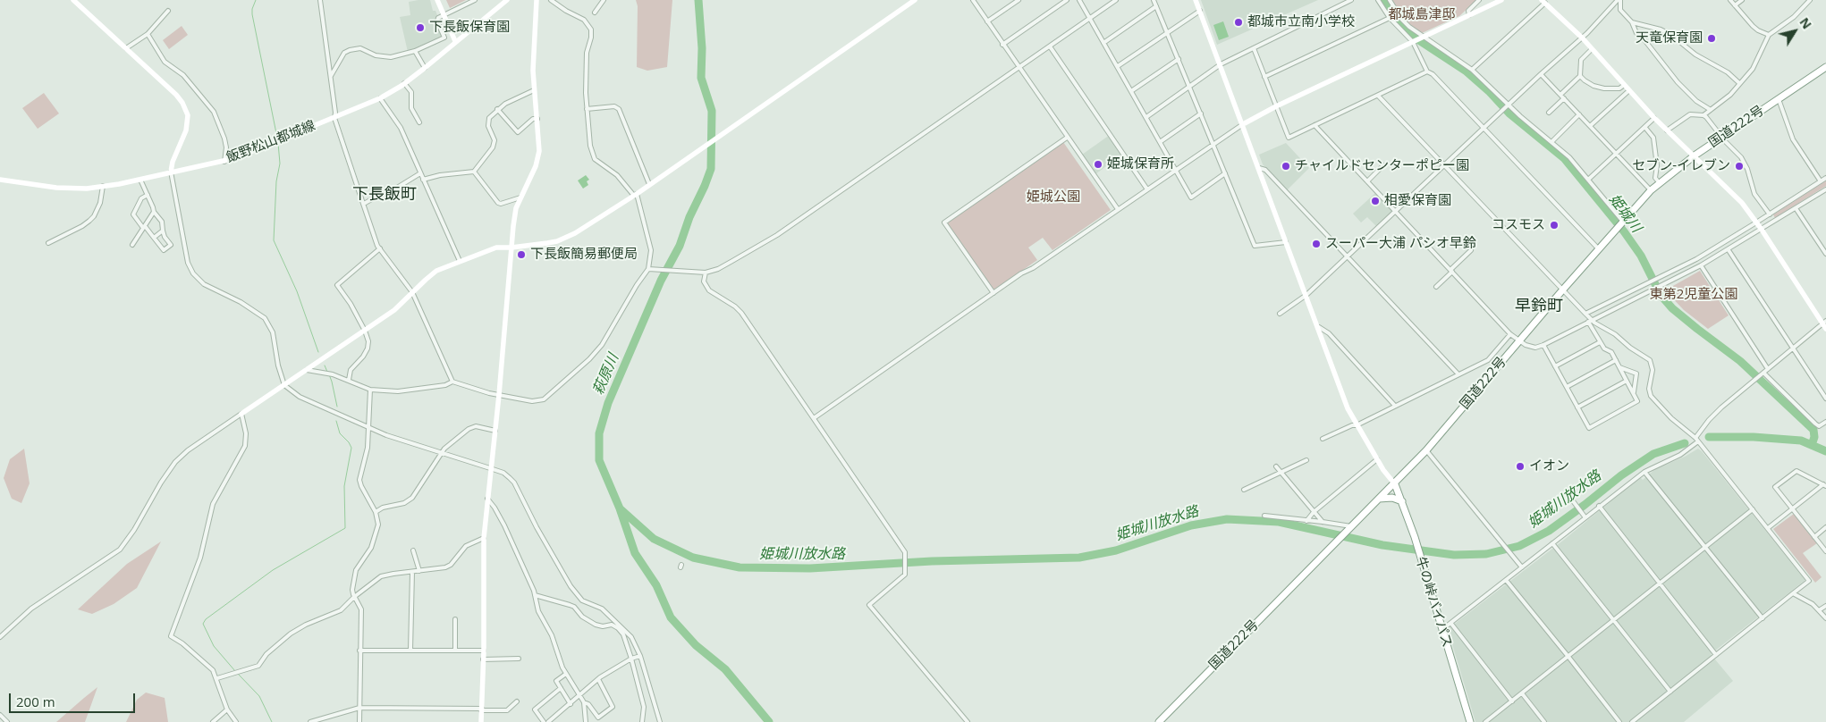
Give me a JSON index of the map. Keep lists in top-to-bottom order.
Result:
{
  "streets": {
    "highway": ["国道222号", "牛の峠バイパス"],
    "street": ["飯野松山都城線"]
  },
  "crossings": [
    ["国道222号", "牛の峠バイパス"]
  ],
  "districts": ["下長飯町", "早鈴町"],
  "water": ["姫城川", "萩原川", "姫城川放水路"],
  "parks": ["都城島津邸", "姫城公園", "東第2児童公園"],
  "places": [
    "都城市立南小学校",
    "下長飯保育園",
    "天竜保育園",
    "姫城保育所",
    "チャイルドセンターポピー園",
    "セブン-イレブン",
    "相愛保育園",
    "コスモス",
    "スーパー大浦 パシオ早鈴",
    "下長飯簡易郵便局",
    "イオン"
  ],
  "scale_bar": "200 m",
  "north": "top right"
}
